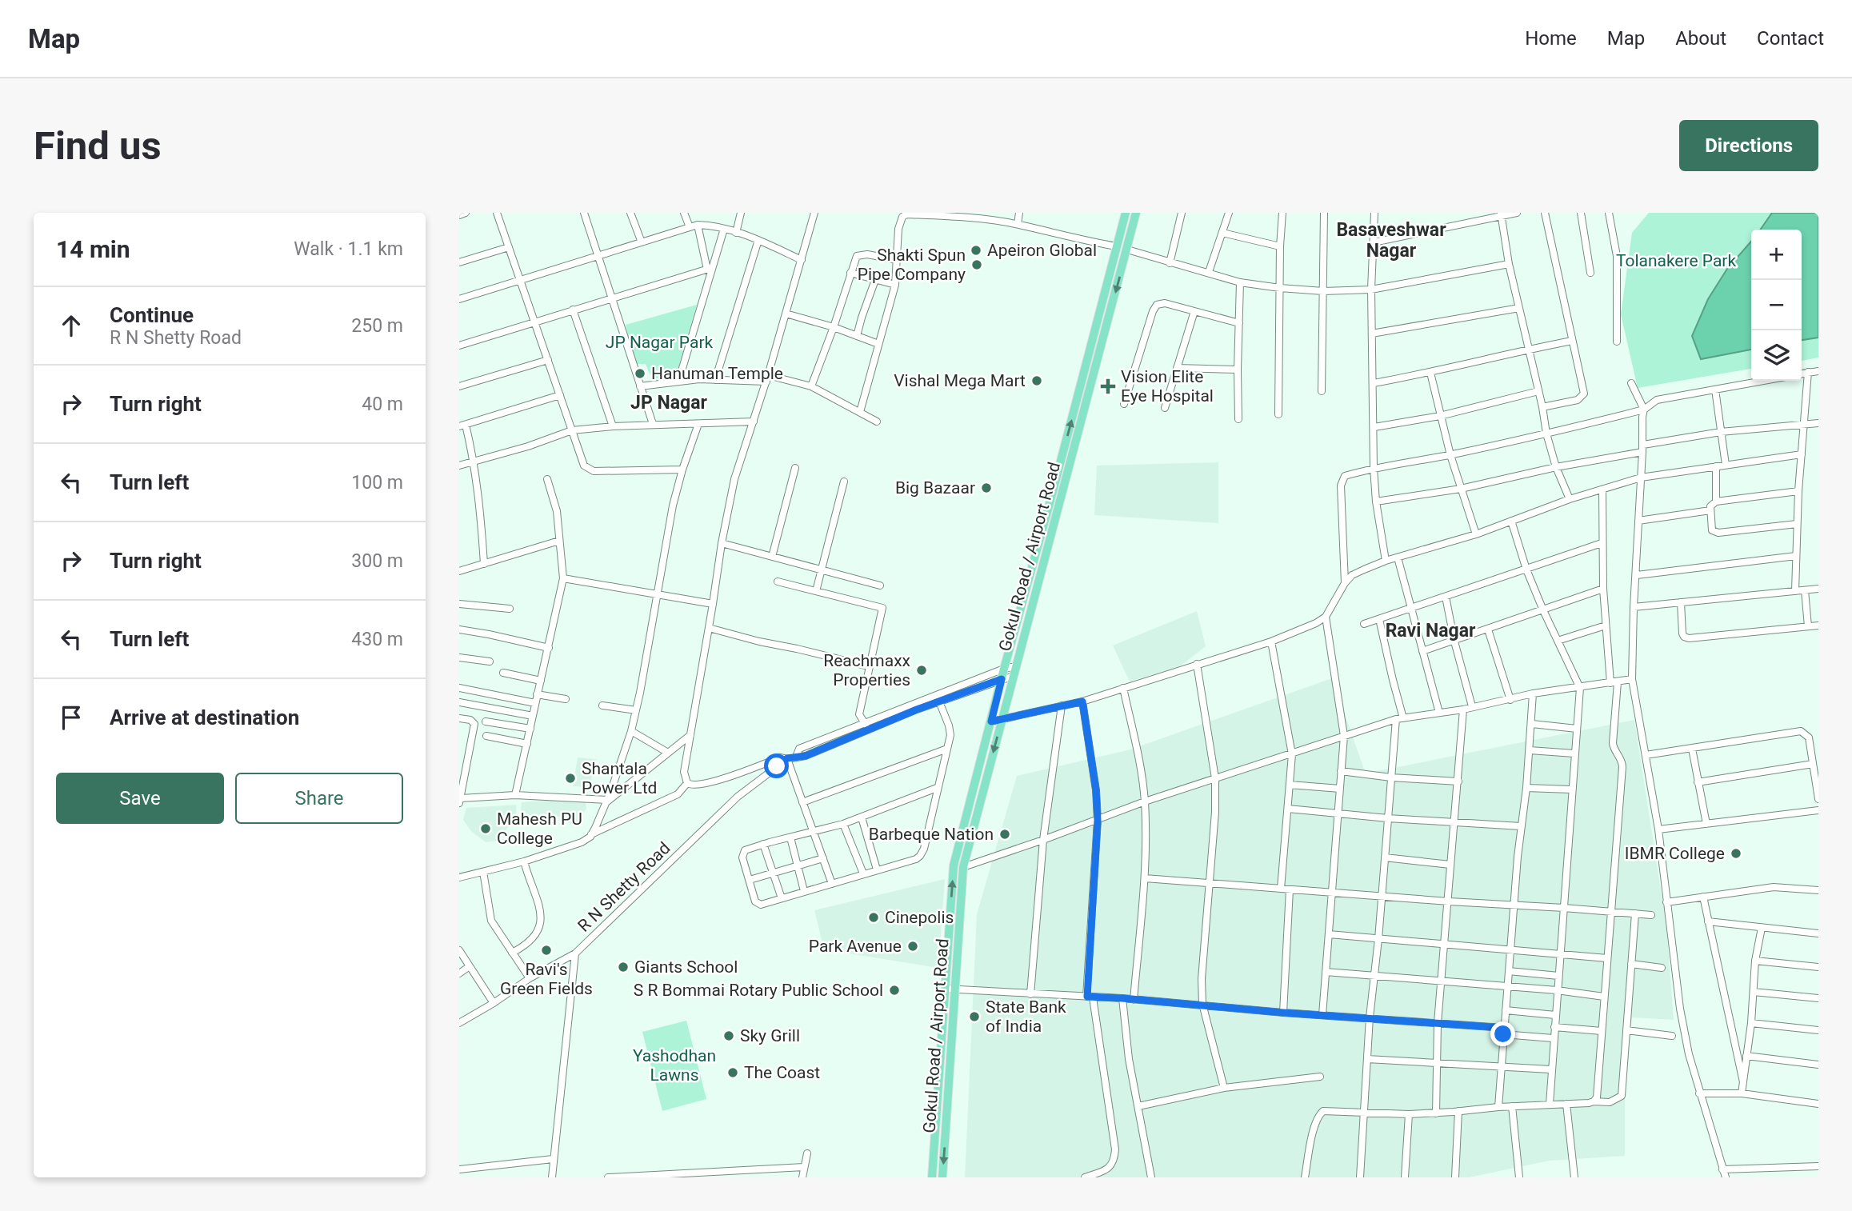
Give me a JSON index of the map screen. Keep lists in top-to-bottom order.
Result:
{
  "streets": {
    "main road": ["Gokul Road / Airport Road"],
    "street": ["R N Shetty Road"]
  },
  "crossings": [
    ["Gokul Road / Airport Road", "R N Shetty Road"]
  ],
  "districts": ["Basaveshwar Nagar", "JP Nagar", "Ravi Nagar"],
  "parks": ["Tolanakere Park", "JP Nagar Park", "Yashodhan Lawns"],
  "places": {
    "other": [
      "Apeiron Global",
      "Shakti Spun Pipe Company",
      "Hanuman Temple",
      "Vishal Mega Mart",
      "Big Bazaar",
      "Reachmaxx Properties",
      "Shantala Power Ltd",
      "Mahesh PU College",
      "Barbeque Nation",
      "IBMR College",
      "Cinepolis",
      "Park Avenue",
      "Ravi's Green Fields",
      "Giants School",
      "S R Bommai Rotary Public School",
      "State Bank of India",
      "Sky Grill",
      "The Coast"
    ],
    "health": ["Vision Elite Eye Hospital"]
  },
  "page": {
    "header": "Map",
    "nav": [
      "Home",
      "Map",
      "About",
      "Contact"
    ],
    "buttons": [
      "Directions",
      ["Save", "Share"]
    ],
    "title": "Find us",
    "heading": ["14 min", "Walk · 1.1 km"],
    "map_buttons": ["+", "−"],
    "list": [
      ["Continue", "R N Shetty Road", "250 m"],
      ["Turn right", "40 m"],
      ["Turn left", "100 m"],
      ["Turn right", "300 m"],
      ["Turn left", "430 m"],
      "Arrive at destination"
    ]
  }
}
